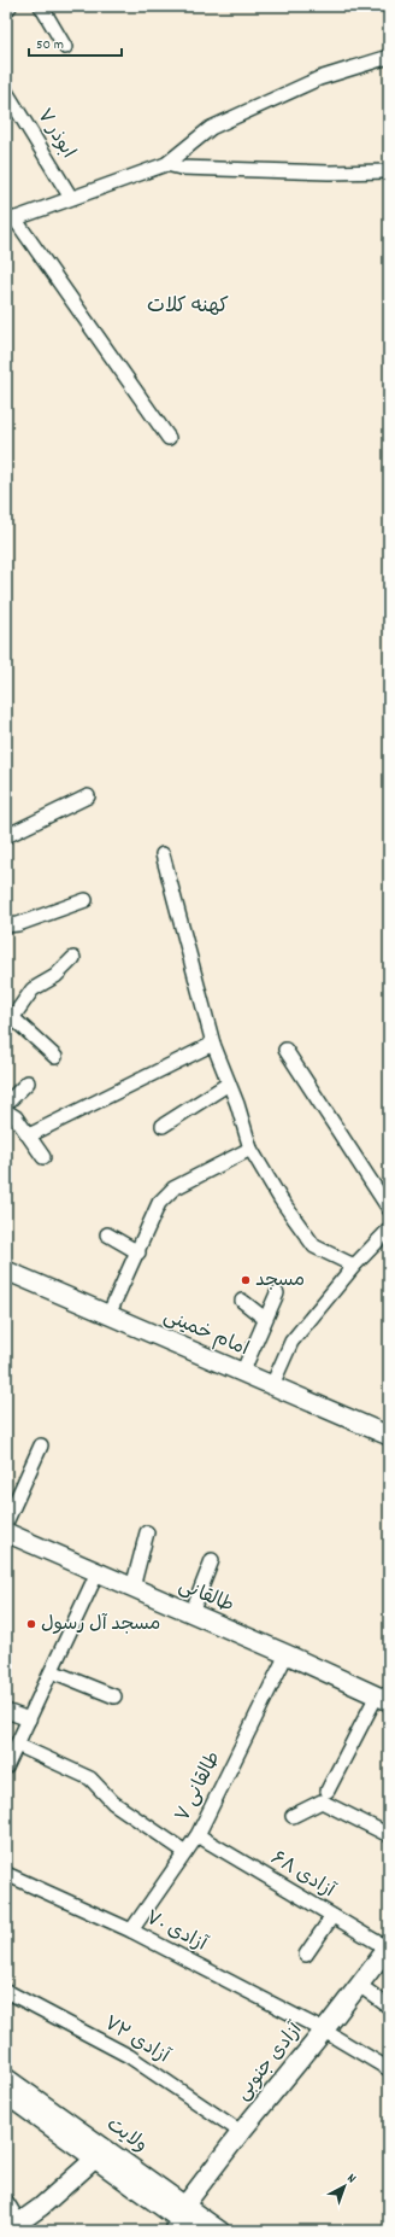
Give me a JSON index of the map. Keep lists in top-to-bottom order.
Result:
{
  "streets": {
    "main road": [
      "امام خمینی",
      "طالقانی",
      "آزادی جنوبی",
      "ولایت"
    ],
    "street": [
      "ابوذر ۷",
      "طالقانی ۷",
      "آزادی ۶۸",
      "آزادی ۷۰",
      "آزادی ۷۲"
    ]
  },
  "crossings": [
    ["طالقانی", "طالقانی ۷"],
    ["طالقانی ۷", "آزادی ۶۸"],
    ["طالقانی ۷", "آزادی ۷۰"],
    ["آزادی ۶۸", "آزادی جنوبی"],
    ["آزادی ۷۰", "آزادی جنوبی"],
    ["آزادی ۷۲", "آزادی جنوبی"],
    ["آزادی جنوبی", "ولایت"]
  ],
  "districts": ["کهنه کلات"],
  "places": ["مسجد", "مسجد آل رسول"],
  "scale_bar": "50 m",
  "north": "top right"
}
